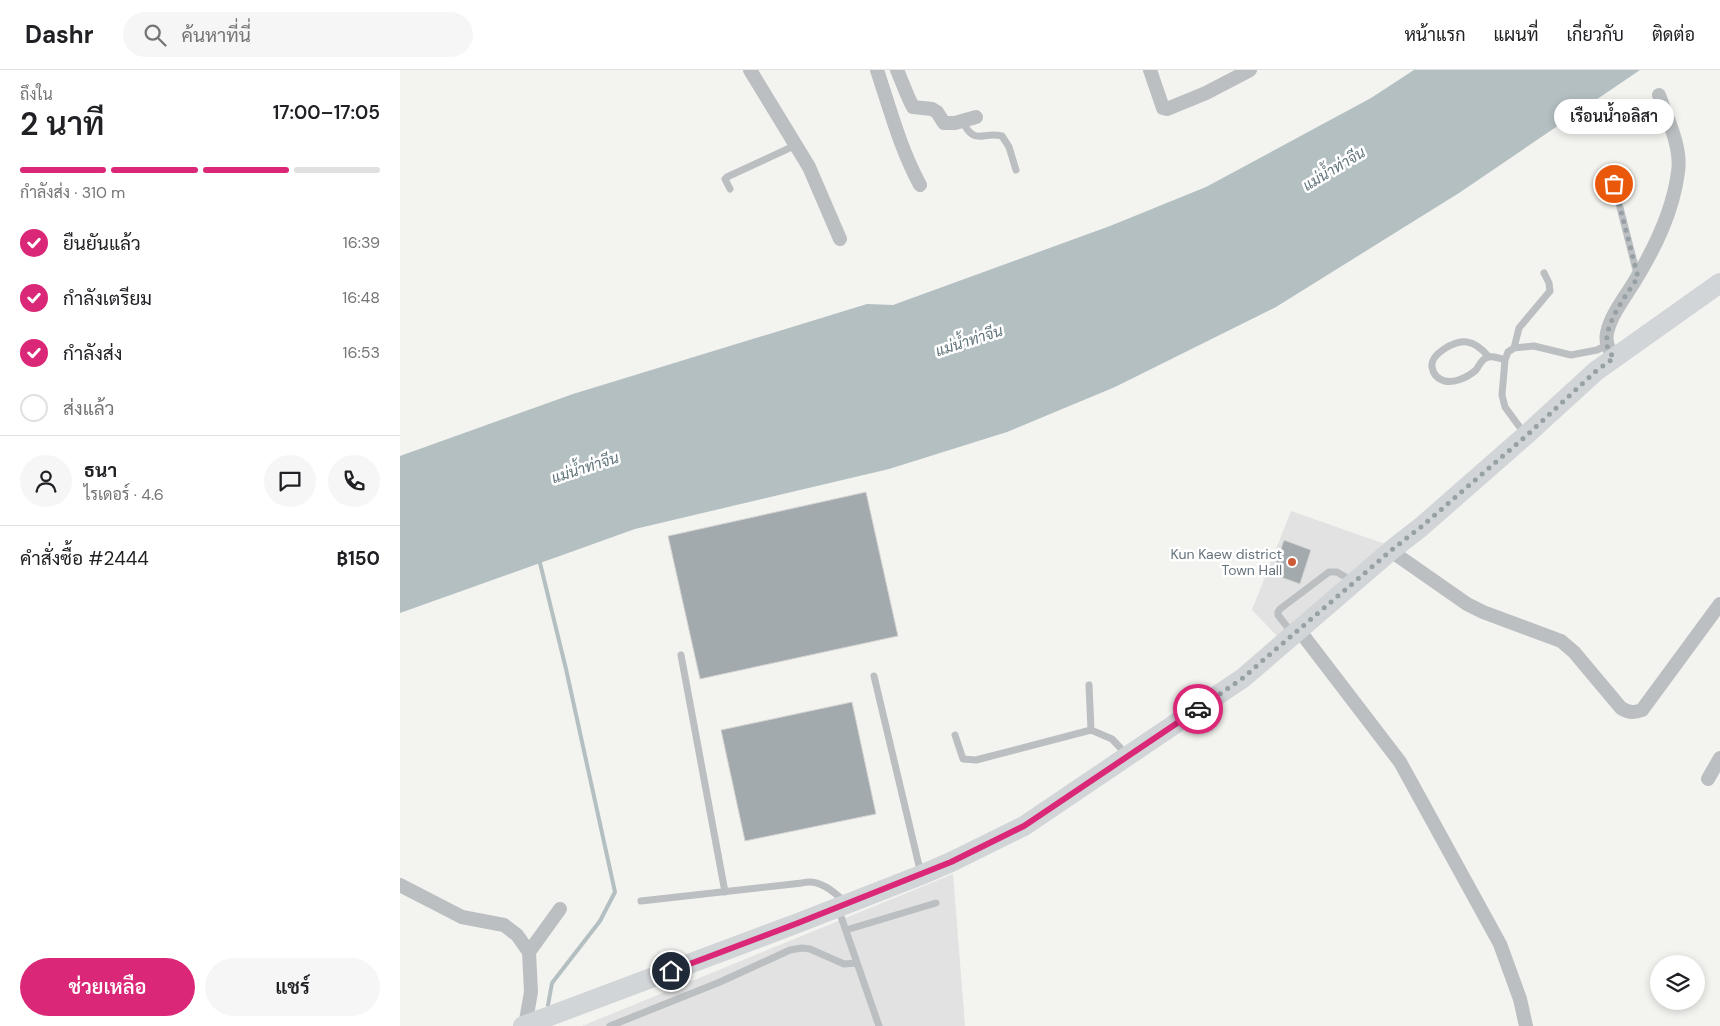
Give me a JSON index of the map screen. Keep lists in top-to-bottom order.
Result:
{
  "water": ["แม่น้ำท่าจีน"],
  "places": ["เรือนน้ำอลิสา", "Kun Kaew district Town Hall"],
  "page": {
    "header": "Dashr",
    "search": "ค้นหาที่นี่",
    "nav": [
      "หน้าแรก",
      "แผนที่",
      "เกี่ยวกับ",
      "ติดต่อ"
    ],
    "heading": ["2 นาที", "ถึงใน", "17:00–17:05"],
    "panel": [
      "ธนา",
      "ไรเดอร์ · 4.6",
      "คำสั่งซื้อ #2444",
      "฿150"
    ],
    "bubble": "เรือนน้ำอลิสา",
    "bar": "กำลังส่ง · 310 m",
    "list": [
      ["ยืนยันแล้ว", "16:39"],
      ["กำลังเตรียม", "16:48"],
      ["กำลังส่ง", "16:53"],
      "ส่งแล้ว"
    ],
    "buttons": ["ช่วยเหลือ", "แชร์"]
  }
}
